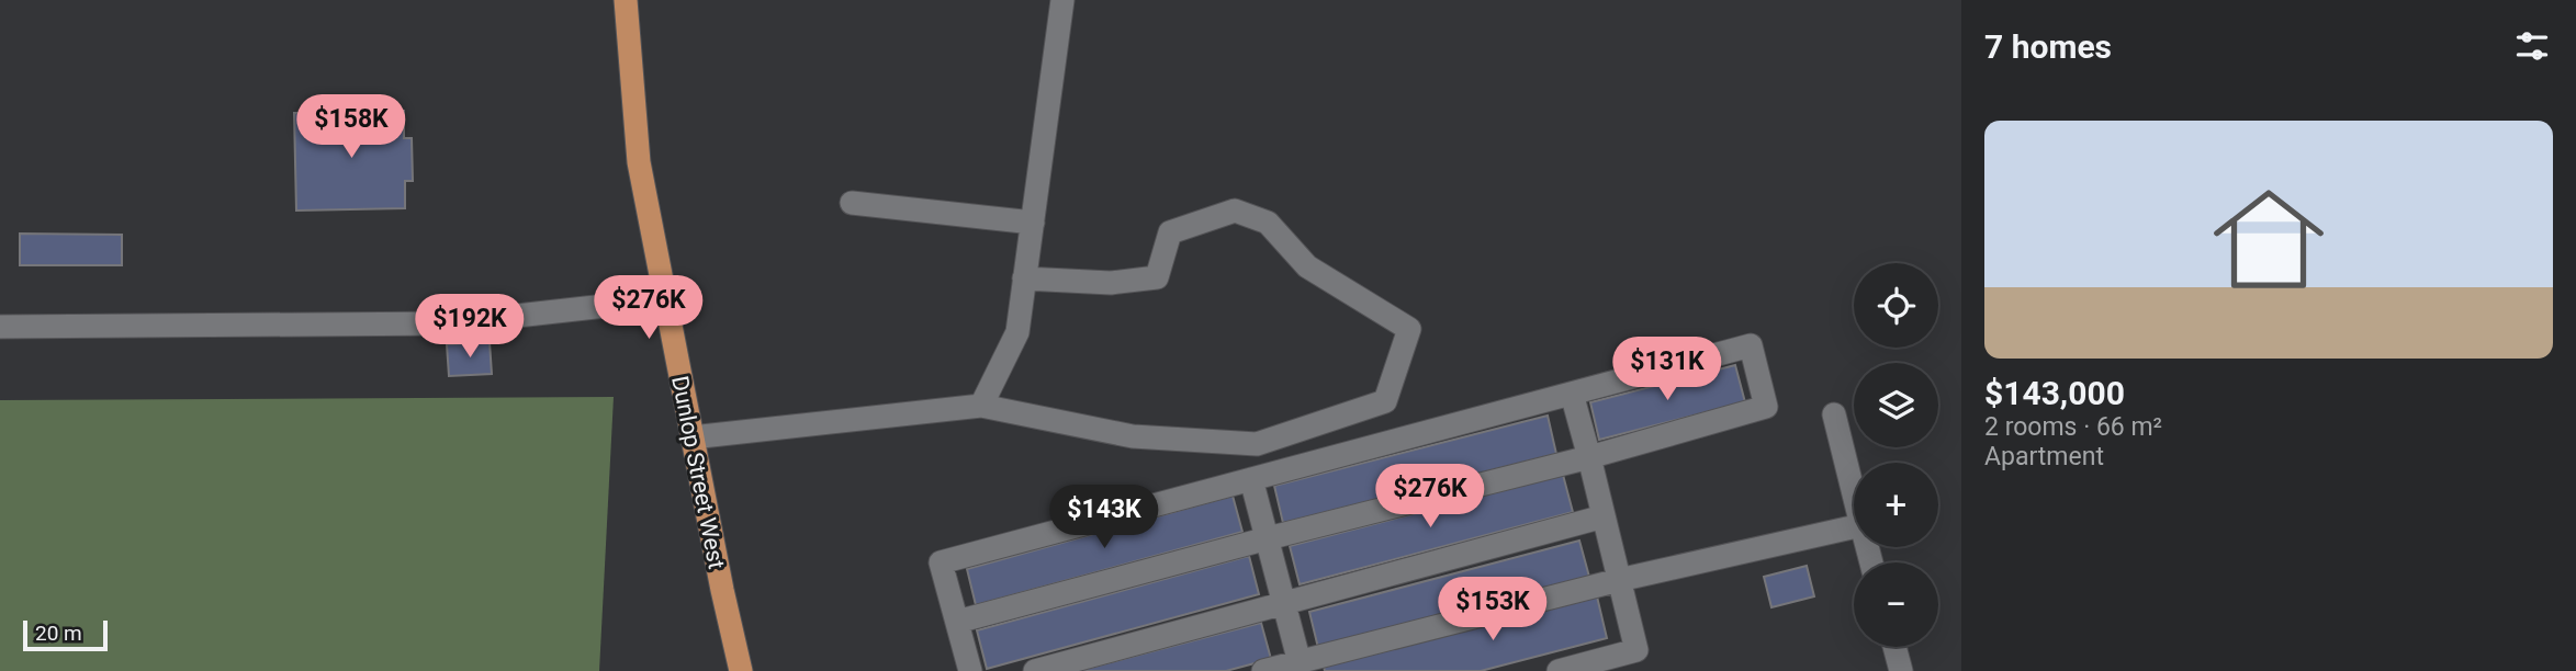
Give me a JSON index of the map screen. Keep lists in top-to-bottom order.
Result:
{
  "streets": {
    "main road": ["Dunlop Street West"]
  },
  "scale_bar": "20 m",
  "page": {
    "heading": "7 homes",
    "list": [
      {
        "name": "$143,000",
        "note": "2 rooms · 66 m² · Apartment"
      }
    ],
    "price": [
      "$158K",
      "$276K",
      "$192K",
      "$131K",
      "$276K",
      "$143K",
      "$153K"
    ],
    "map_buttons": ["+", "−"],
    "scale": "20 m"
  }
}
